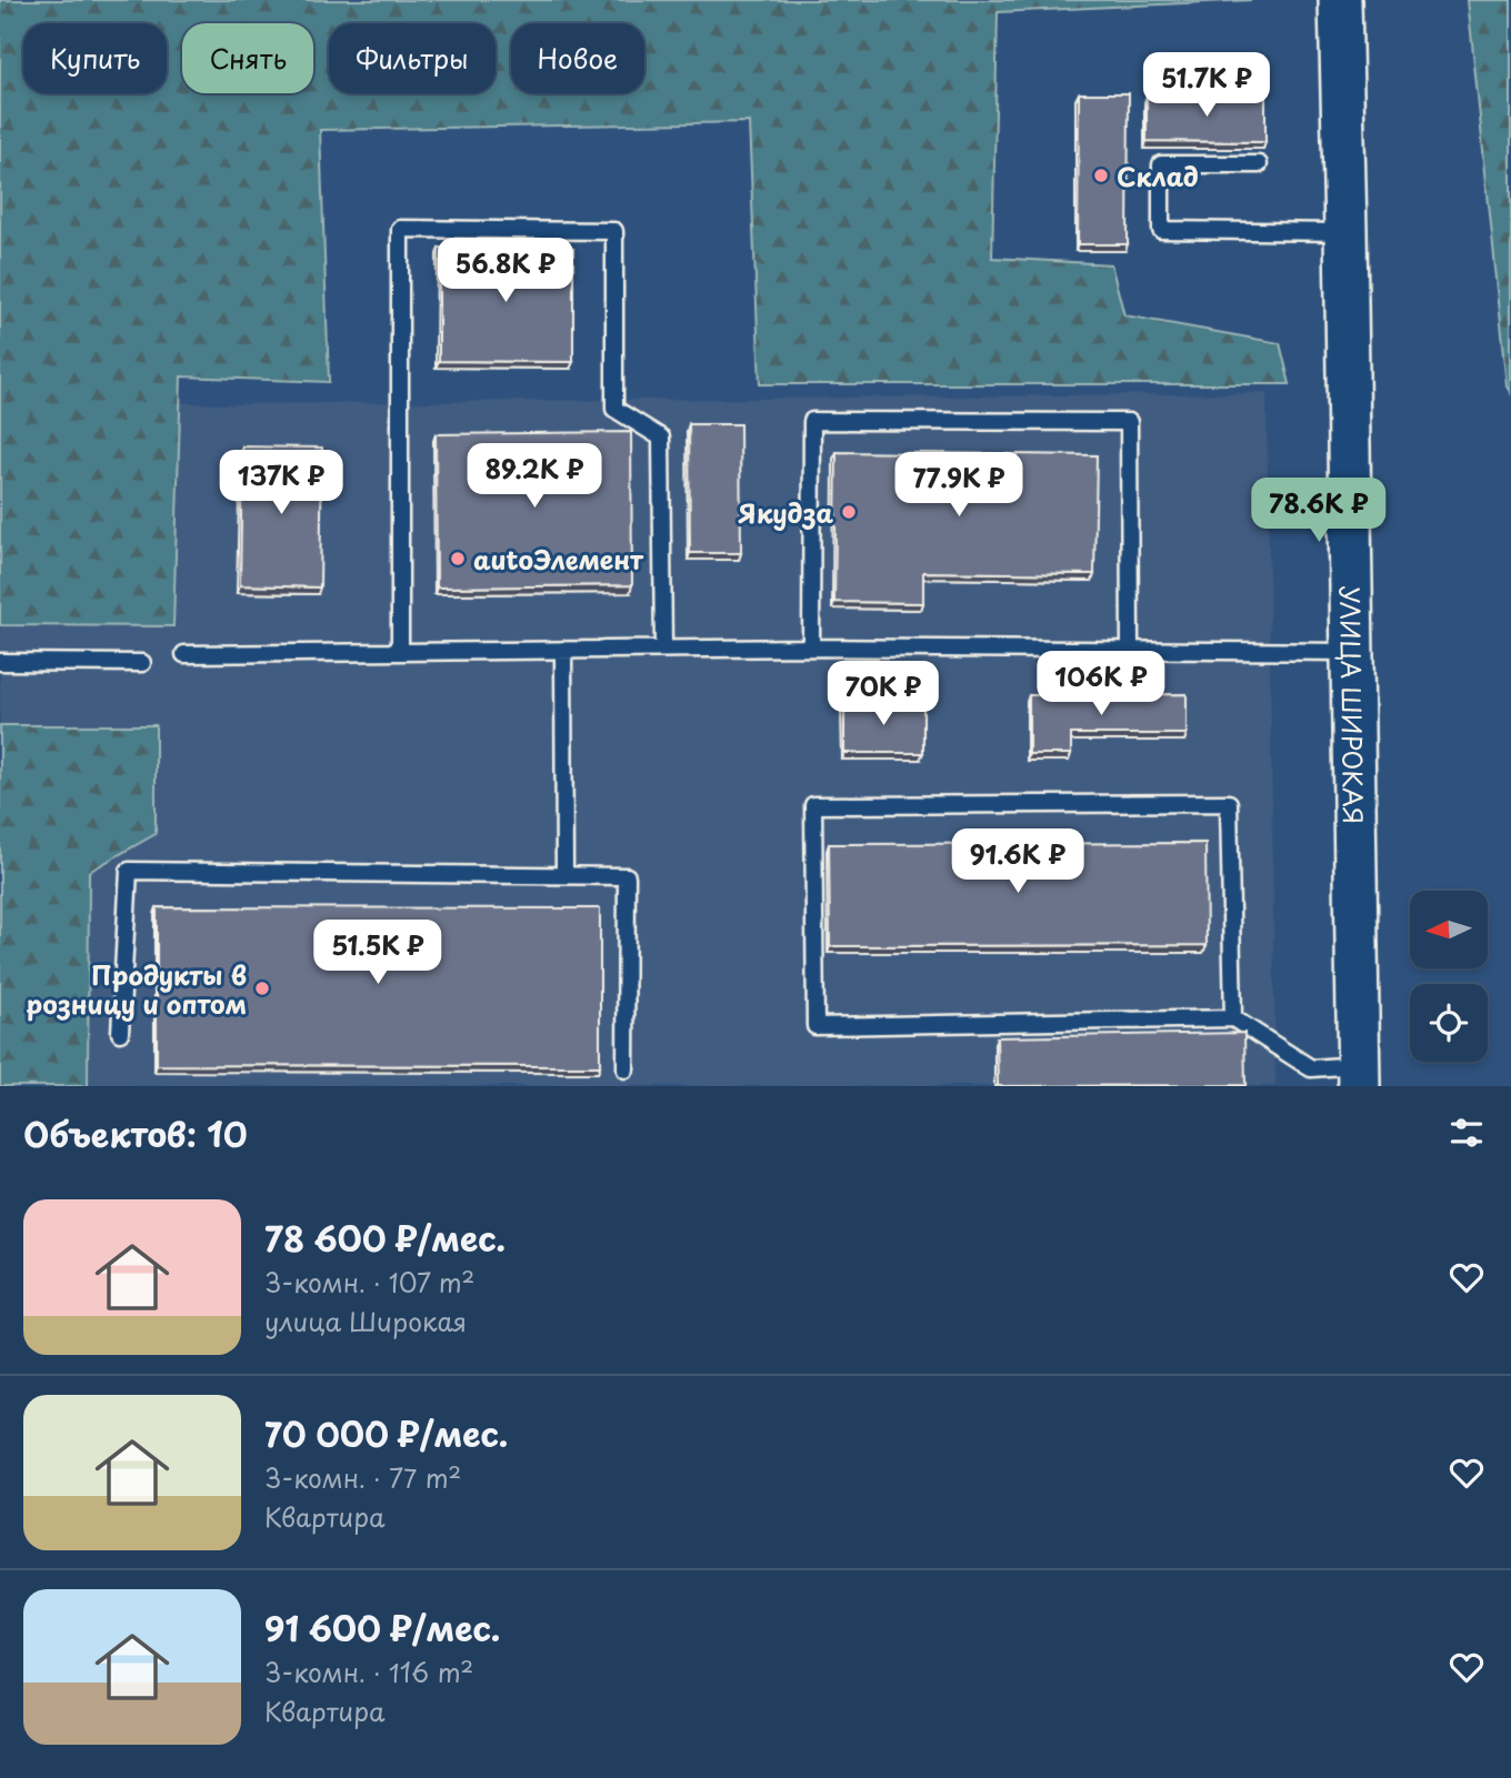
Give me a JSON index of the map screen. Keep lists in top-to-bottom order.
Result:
{
  "streets": {
    "street": ["УЛИЦА ШИРОКАЯ"]
  },
  "places": [
    "Склад",
    "Якудза",
    "autoЭлемент",
    "Продукты в розницу и оптом"
  ],
  "north": "left",
  "page": {
    "chip": [
      "Купить",
      "Снять",
      "Фильтры",
      "Новое"
    ],
    "price": [
      "51.7K ₽",
      "56.8K ₽",
      "89.2K ₽",
      "137K ₽",
      "77.9K ₽",
      "78.6K ₽",
      "106K ₽",
      "70K ₽",
      "91.6K ₽",
      "51.5K ₽"
    ],
    "heading": "Объектов: 10",
    "list": [
      {
        "name": "78 600 ₽/мес.",
        "note": "3-комн. · 107 m² · улица Широкая"
      },
      {
        "name": "70 000 ₽/мес.",
        "note": "3-комн. · 77 m² · Квартира"
      },
      {
        "name": "91 600 ₽/мес.",
        "note": "3-комн. · 116 m² · Квартира"
      }
    ]
  }
}
